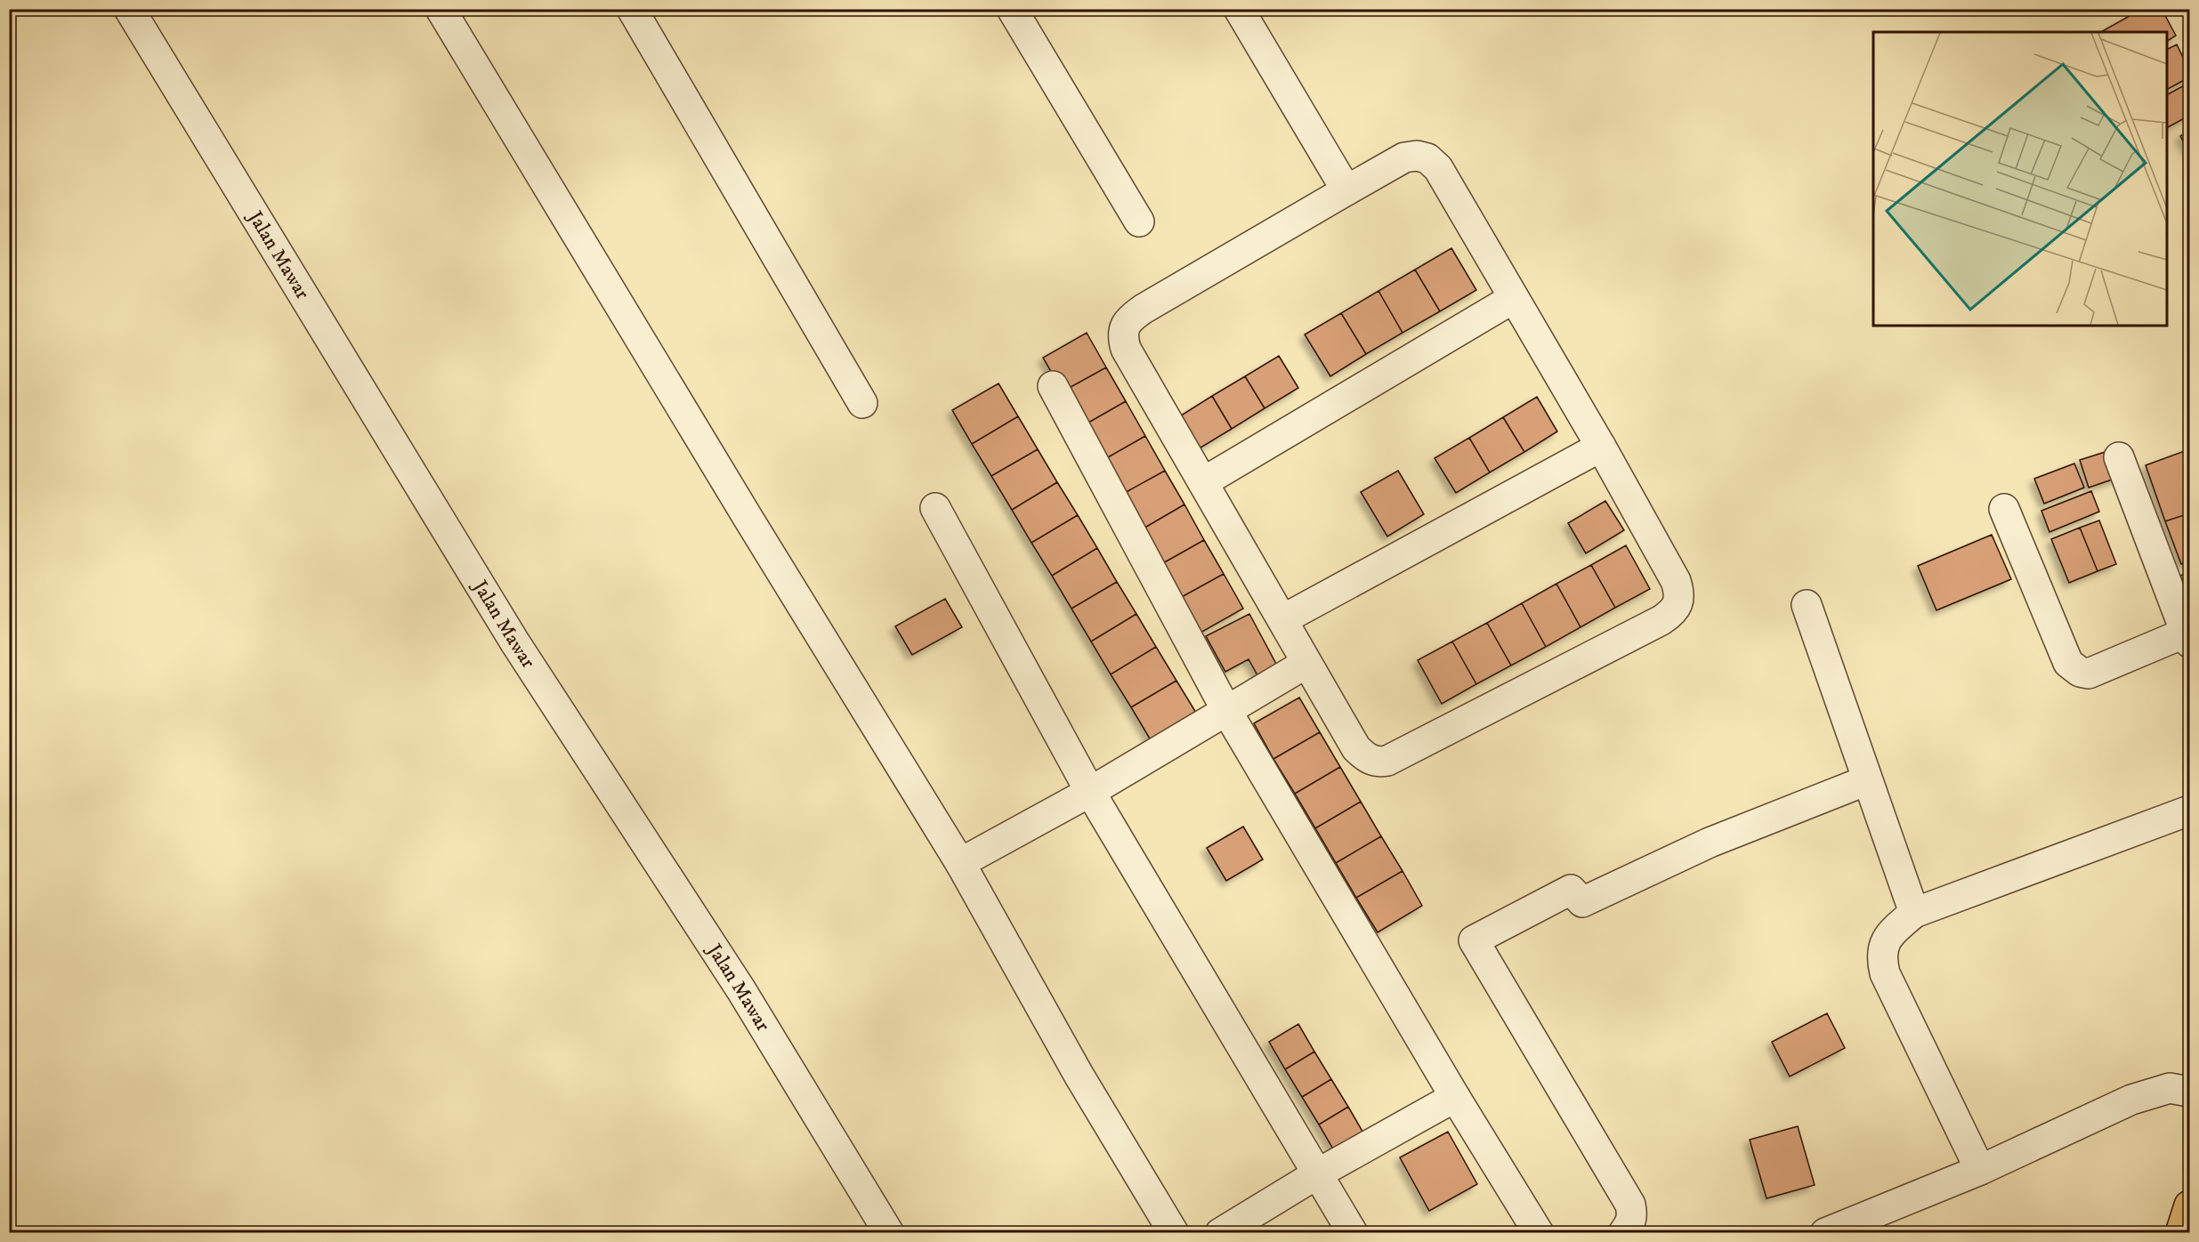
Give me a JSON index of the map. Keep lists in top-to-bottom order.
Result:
{
  "streets": {
    "street": ["Jalan Mawar"]
  }
}
